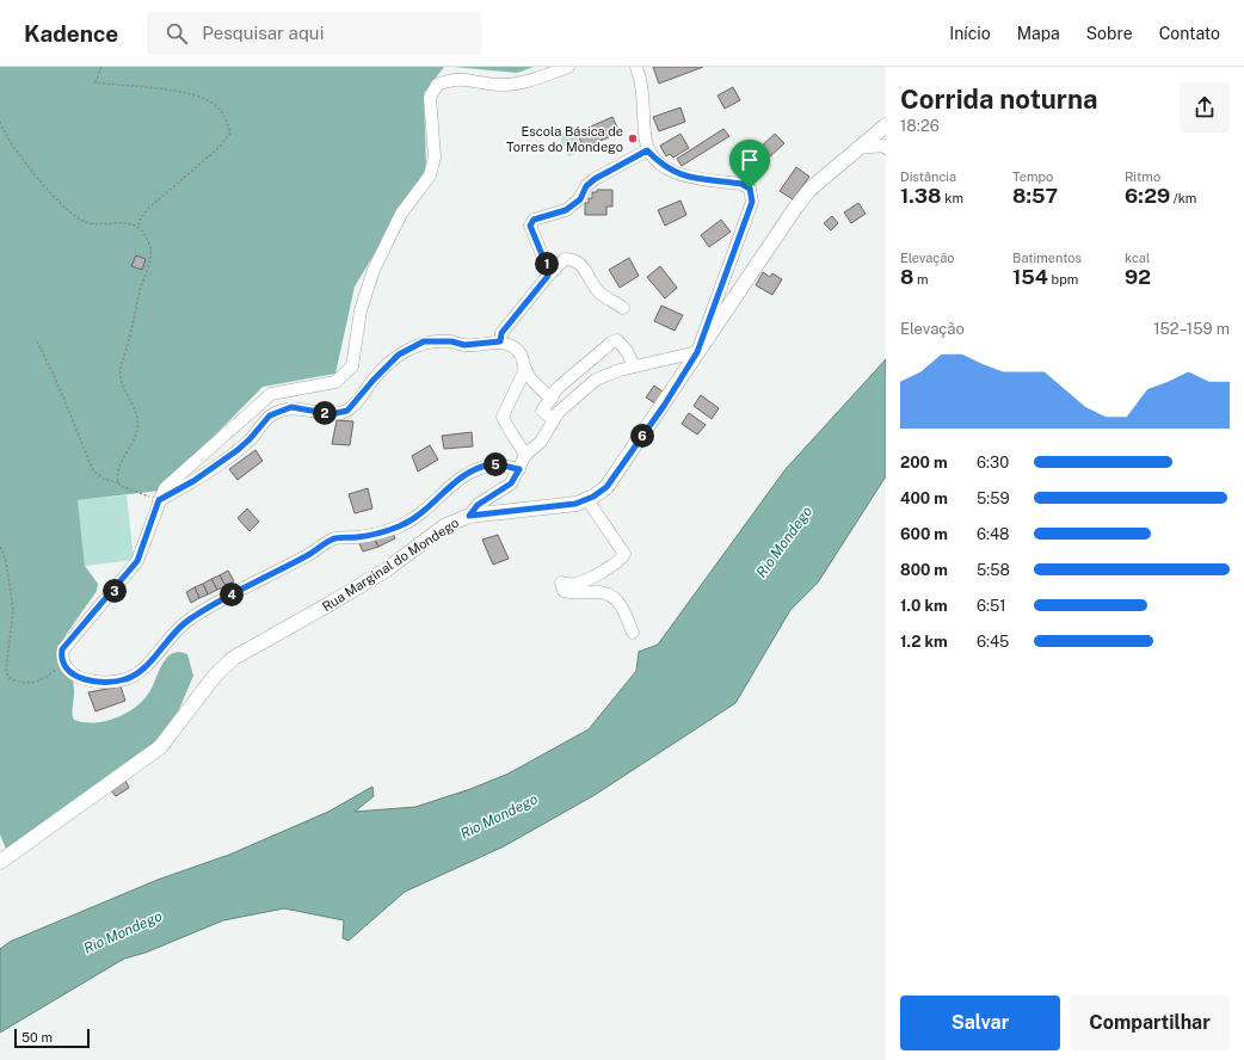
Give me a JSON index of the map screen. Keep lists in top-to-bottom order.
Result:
{
  "streets": {
    "main road": ["Rua Marginal do Mondego"]
  },
  "water": ["Rio Mondego"],
  "places": ["Escola Básica de Torres do Mondego"],
  "scale_bar": "50 m",
  "page": {
    "header": "Kadence",
    "search": "Pesquisar aqui",
    "nav": [
      "Início",
      "Mapa",
      "Sobre",
      "Contato"
    ],
    "heading": ["Corrida noturna", "18:26"],
    "stats": [
      ["Distância", "1.38 km"],
      ["Tempo", "8:57"],
      ["Ritmo", "6:29 /km"],
      ["Elevação", "8 m"],
      ["Batimentos", "154 bpm"],
      ["kcal", "92"]
    ],
    "pins": [
      "1",
      "2",
      "6",
      "5",
      "3",
      "4"
    ],
    "chart": ["Elevação", "152–159 m"],
    "list": [
      {
        "name": "200 m",
        "note": "6:30"
      },
      {
        "name": "400 m",
        "note": "5:59"
      },
      {
        "name": "600 m",
        "note": "6:48"
      },
      {
        "name": "800 m",
        "note": "5:58"
      },
      {
        "name": "1.0 km",
        "note": "6:51"
      },
      {
        "name": "1.2 km",
        "note": "6:45"
      }
    ],
    "buttons": ["Salvar", "Compartilhar"],
    "scale": "50 m"
  }
}
